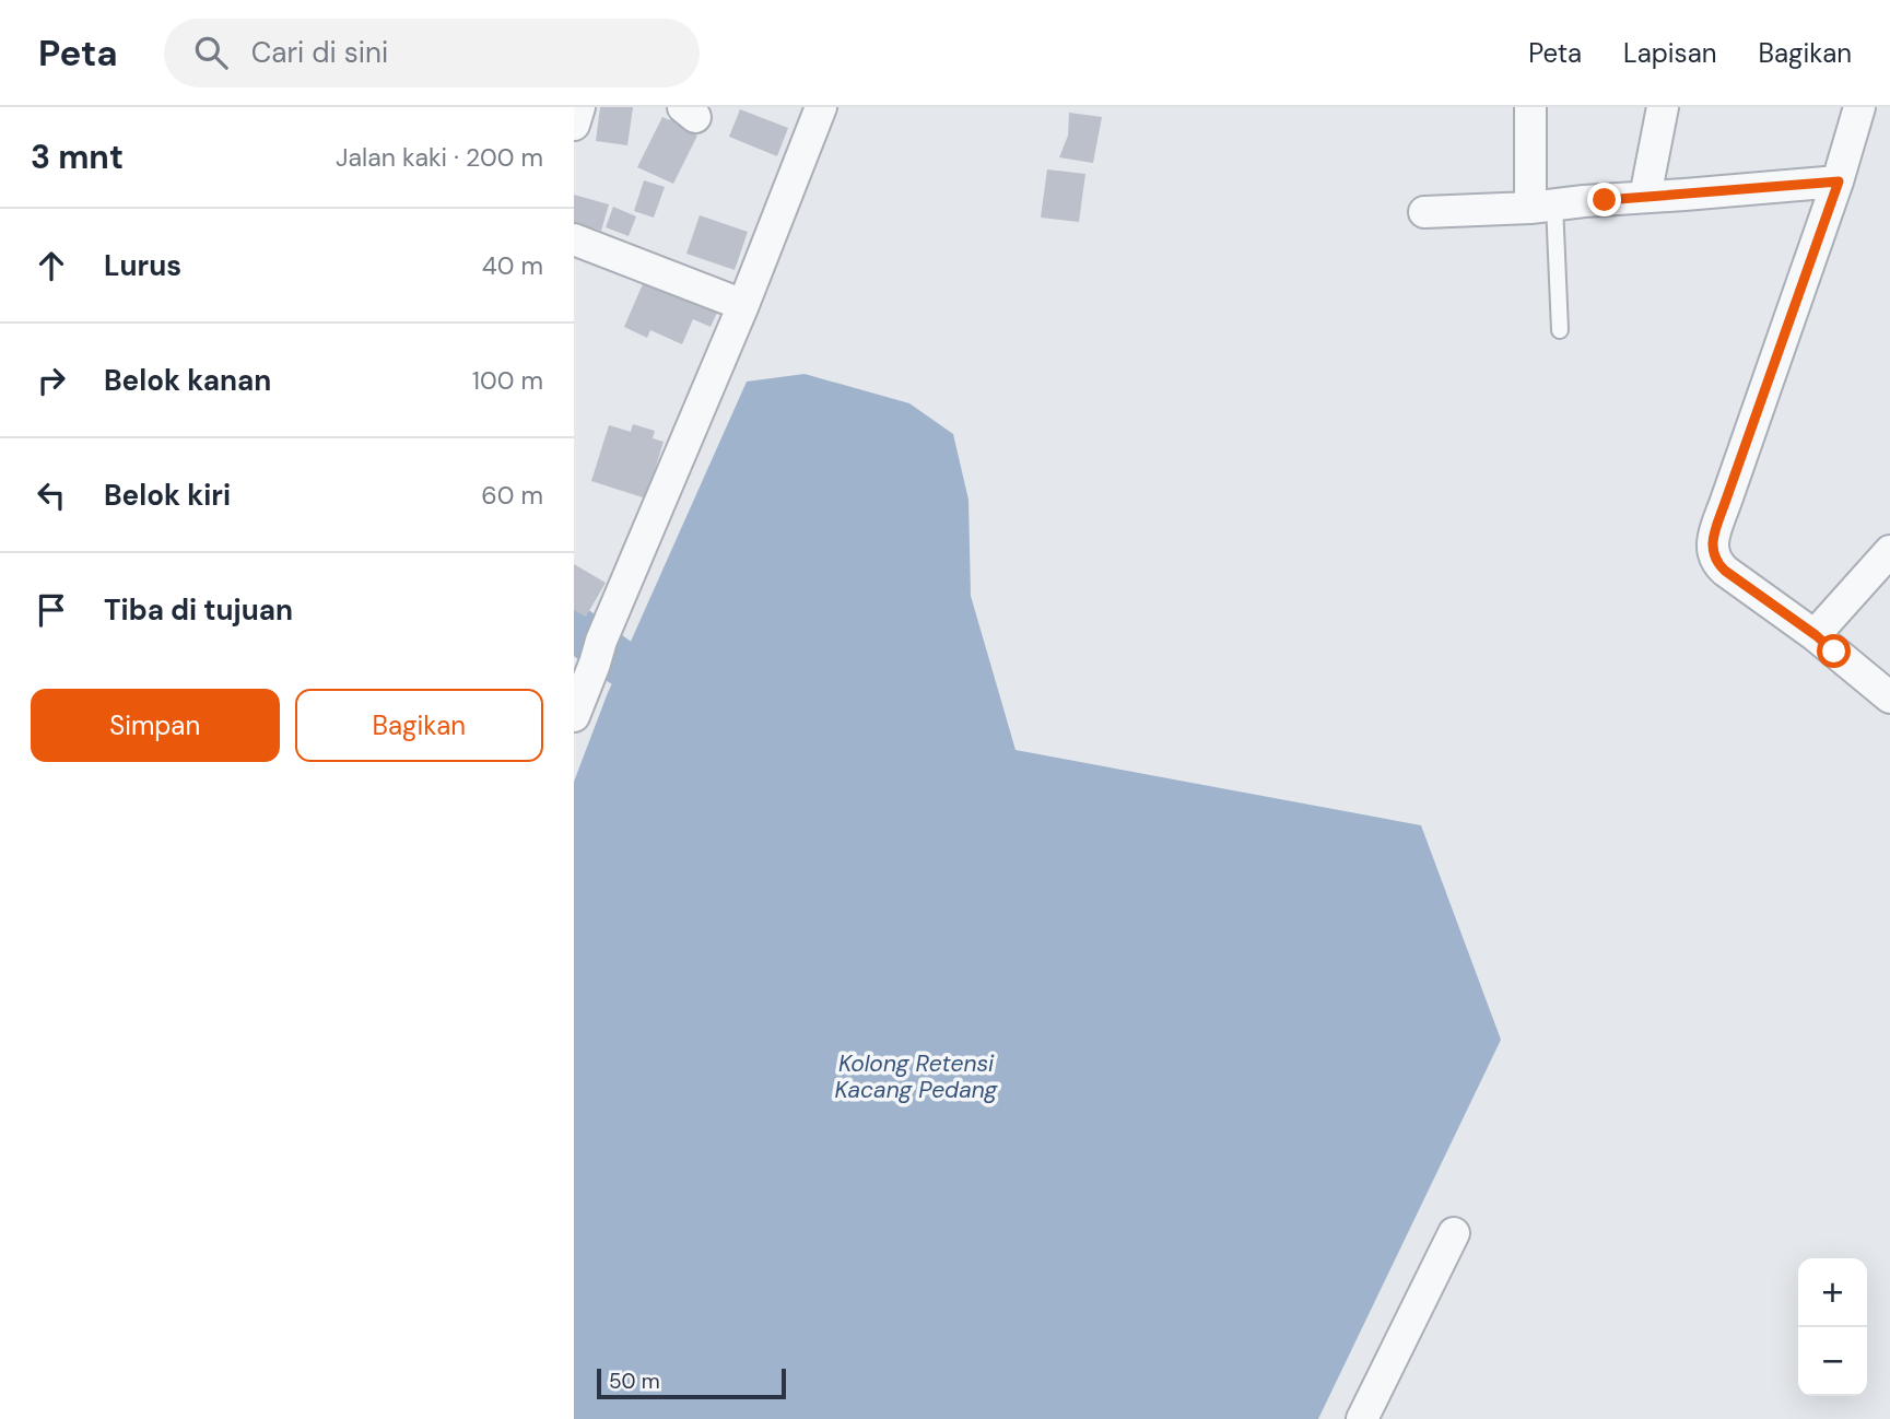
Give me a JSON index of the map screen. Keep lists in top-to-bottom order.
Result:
{
  "water": ["Kolong Retensi Kacang Pedang"],
  "scale_bar": "50 m",
  "page": {
    "header": "Peta",
    "search": "Cari di sini",
    "nav": ["Peta", "Lapisan", "Bagikan"],
    "heading": ["3 mnt", "Jalan kaki · 200 m"],
    "list": [
      ["Lurus", "40 m"],
      ["Belok kanan", "100 m"],
      ["Belok kiri", "60 m"],
      "Tiba di tujuan"
    ],
    "buttons": ["Simpan", "Bagikan"],
    "map_buttons": ["+", "−"],
    "scale": "50 m"
  }
}
